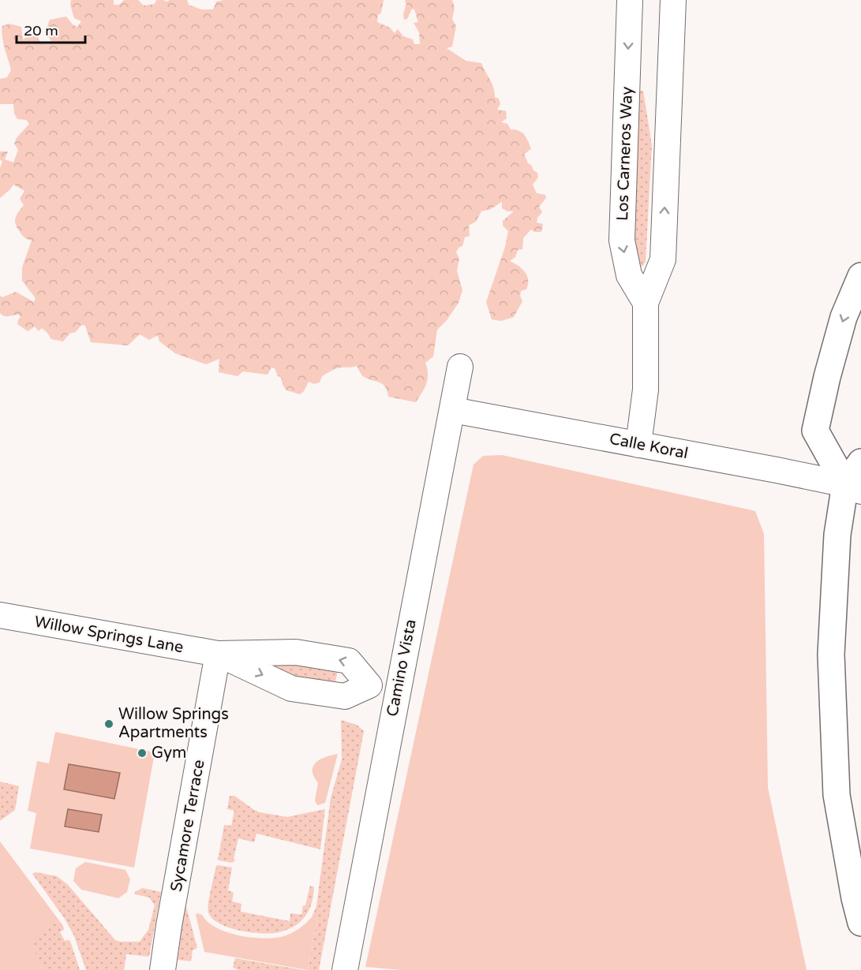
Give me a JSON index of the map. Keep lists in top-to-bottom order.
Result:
{
  "streets": {
    "street": [
      "Los Carneros Way",
      "Calle Koral",
      "Willow Springs Lane",
      "Camino Vista",
      "Sycamore Terrace"
    ]
  },
  "crossings": [
    ["Calle Koral", "Camino Vista"],
    ["Willow Springs Lane", "Sycamore Terrace"]
  ],
  "places": ["Willow Springs Apartments", "Gym"],
  "scale_bar": "20 m"
}
